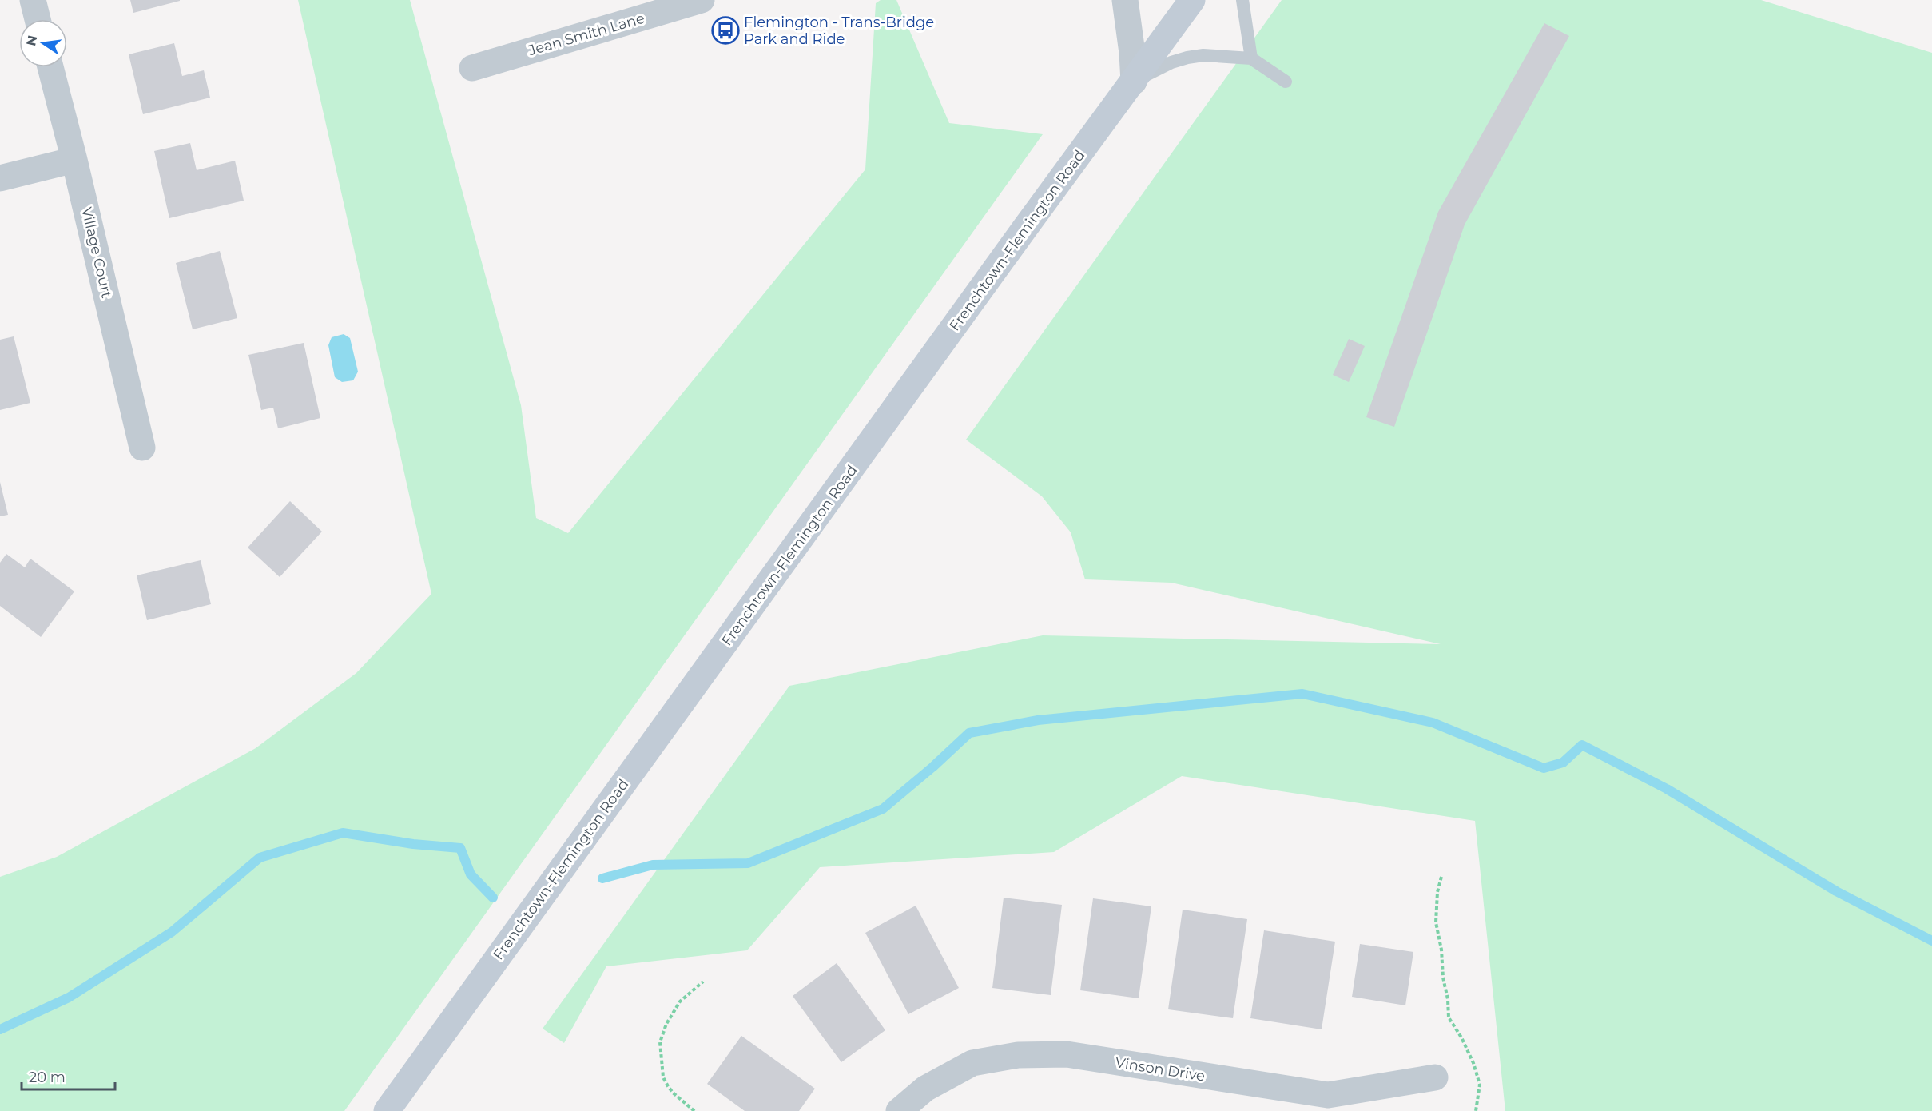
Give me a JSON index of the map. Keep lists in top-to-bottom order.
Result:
{
  "streets": {
    "main road": ["Frenchtown-Flemington Road"],
    "street": ["Jean Smith Lane", "Village Court", "Vinson Drive"]
  },
  "places": {
    "bus stop": ["Flemington - Trans-Bridge Park and Ride"]
  },
  "scale_bar": "20 m",
  "north": "left"
}
